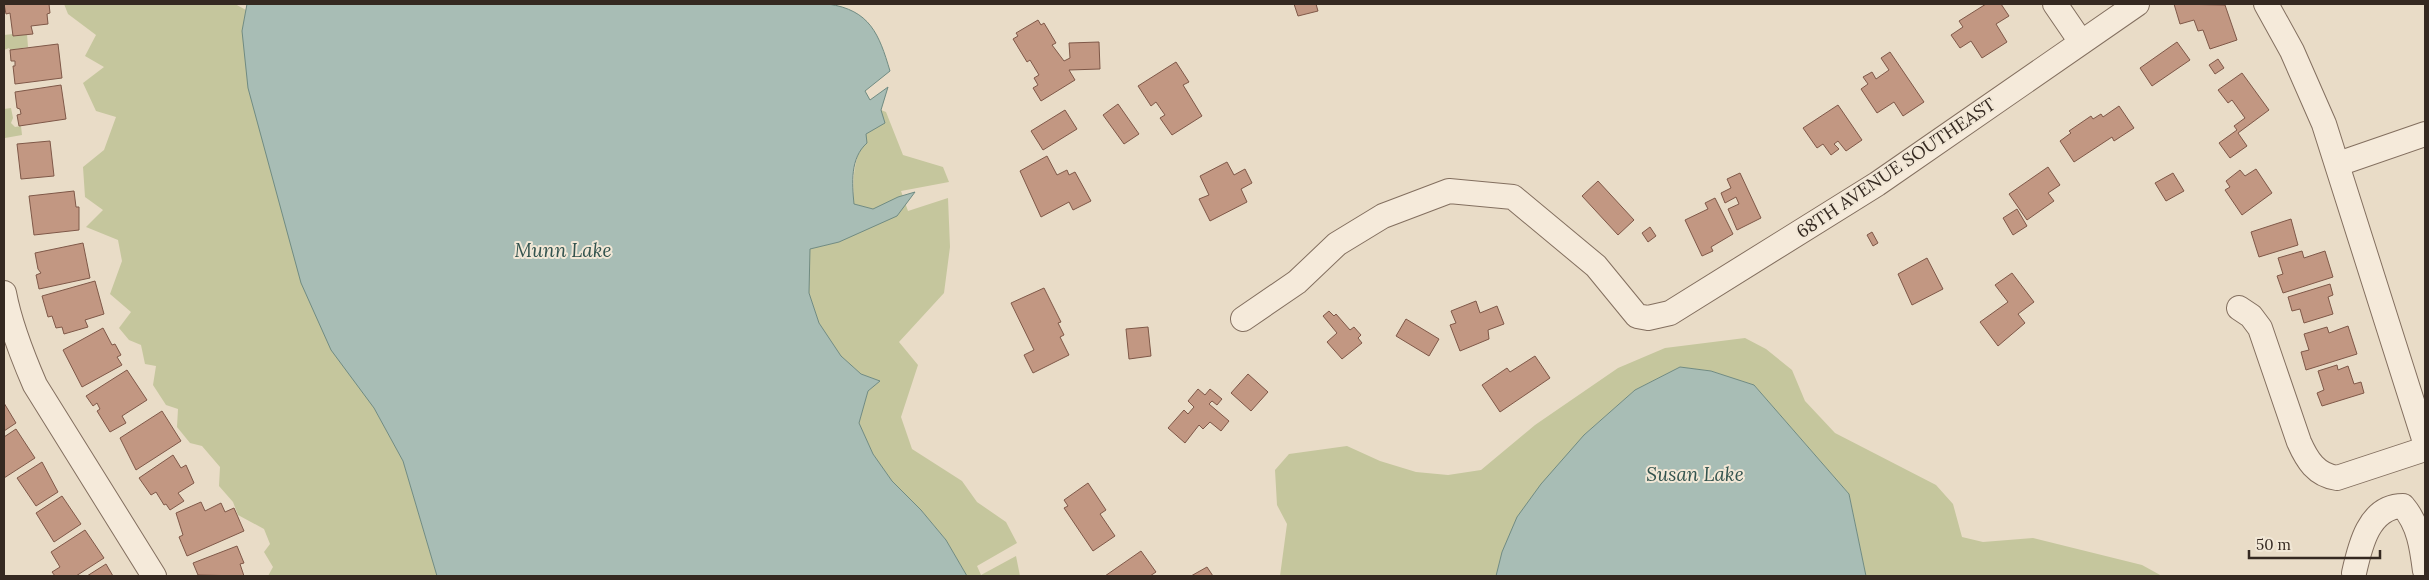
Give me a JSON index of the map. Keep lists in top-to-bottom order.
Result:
{
  "streets": {
    "street": ["68TH AVENUE SOUTHEAST"]
  },
  "water": ["Munn Lake", "Susan Lake"],
  "scale_bar": "50 m"
}
